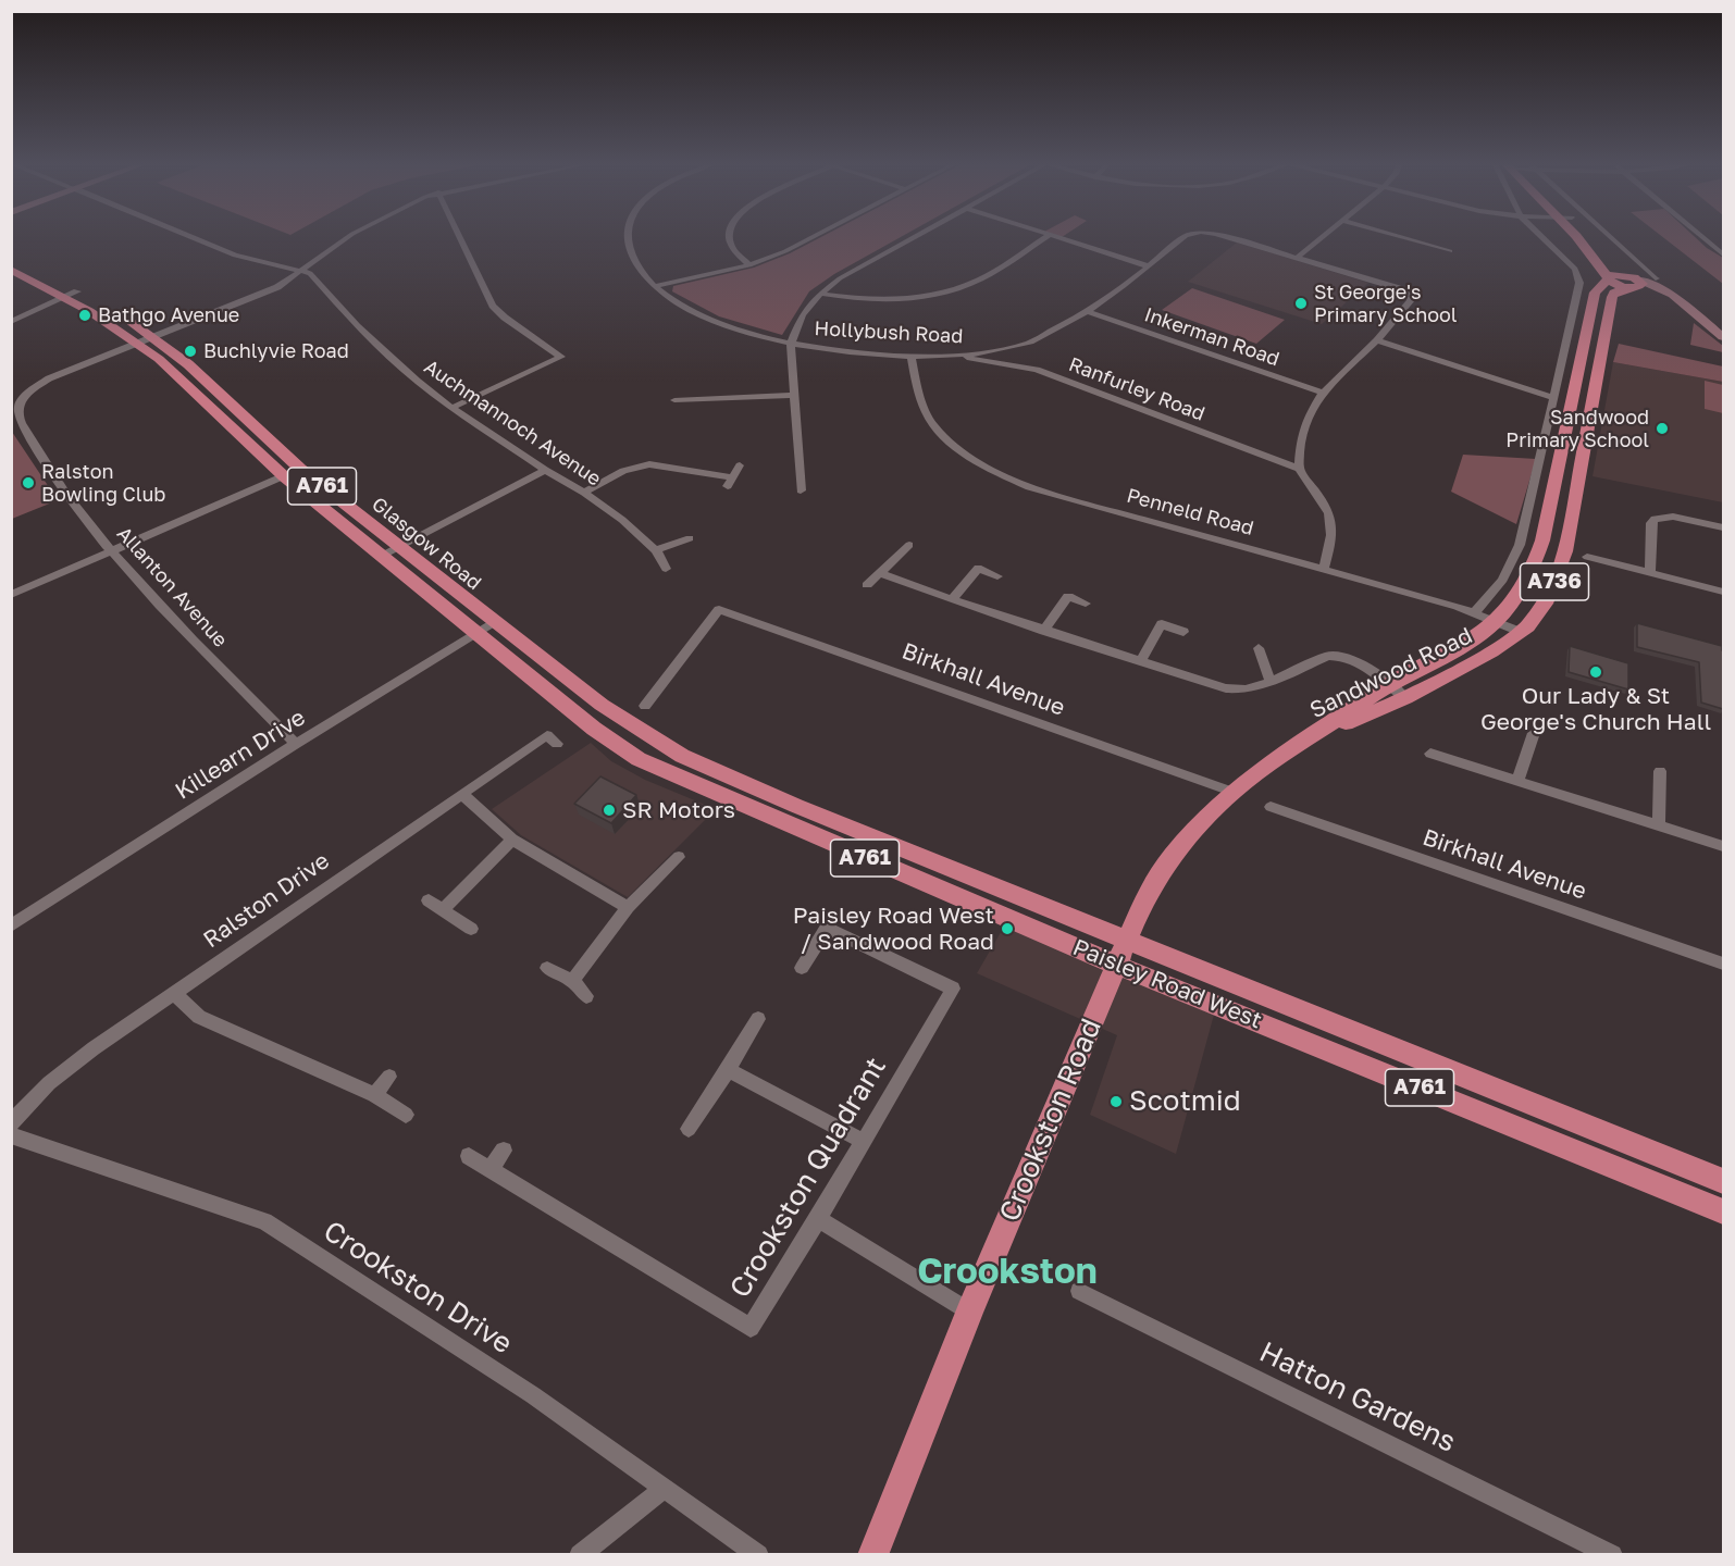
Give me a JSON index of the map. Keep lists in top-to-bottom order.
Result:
{
  "streets": {
    "main road": [
      "A761",
      "Glasgow Road",
      "A736",
      "Sandwood Road",
      "Paisley Road West",
      "Crookston Road"
    ],
    "street": [
      "Hollybush Road",
      "Inkerman Road",
      "Ranfurley Road",
      "Auchmannoch Avenue",
      "Penneld Road",
      "Allanton Avenue",
      "Birkhall Avenue",
      "Killearn Drive",
      "Ralston Drive",
      "Crookston Quadrant",
      "Crookston Drive",
      "Hatton Gardens"
    ]
  },
  "crossings": [
    ["Hollybush Road", "Inkerman Road"],
    ["Hollybush Road", "Ranfurley Road"],
    ["Hollybush Road", "Penneld Road"],
    ["Penneld Road", "Sandwood Road"],
    ["Glasgow Road", "Allanton Avenue"],
    ["Glasgow Road", "Killearn Drive"],
    ["Glasgow Road", "Paisley Road West"],
    ["Allanton Avenue", "Killearn Drive"],
    ["Sandwood Road", "Birkhall Avenue"],
    ["Sandwood Road", "Paisley Road West"],
    ["Sandwood Road", "Crookston Road"],
    ["Paisley Road West", "Crookston Road"]
  ],
  "districts": ["Crookston"],
  "places": [
    "St George's Primary School",
    "Bathgo Avenue",
    "Buchlyvie Road",
    "Sandwood Primary School",
    "Ralston Bowling Club",
    "Our Lady & St George's Church Hall",
    "SR Motors",
    "Paisley Road West / Sandwood Road",
    "Scotmid"
  ]
}
